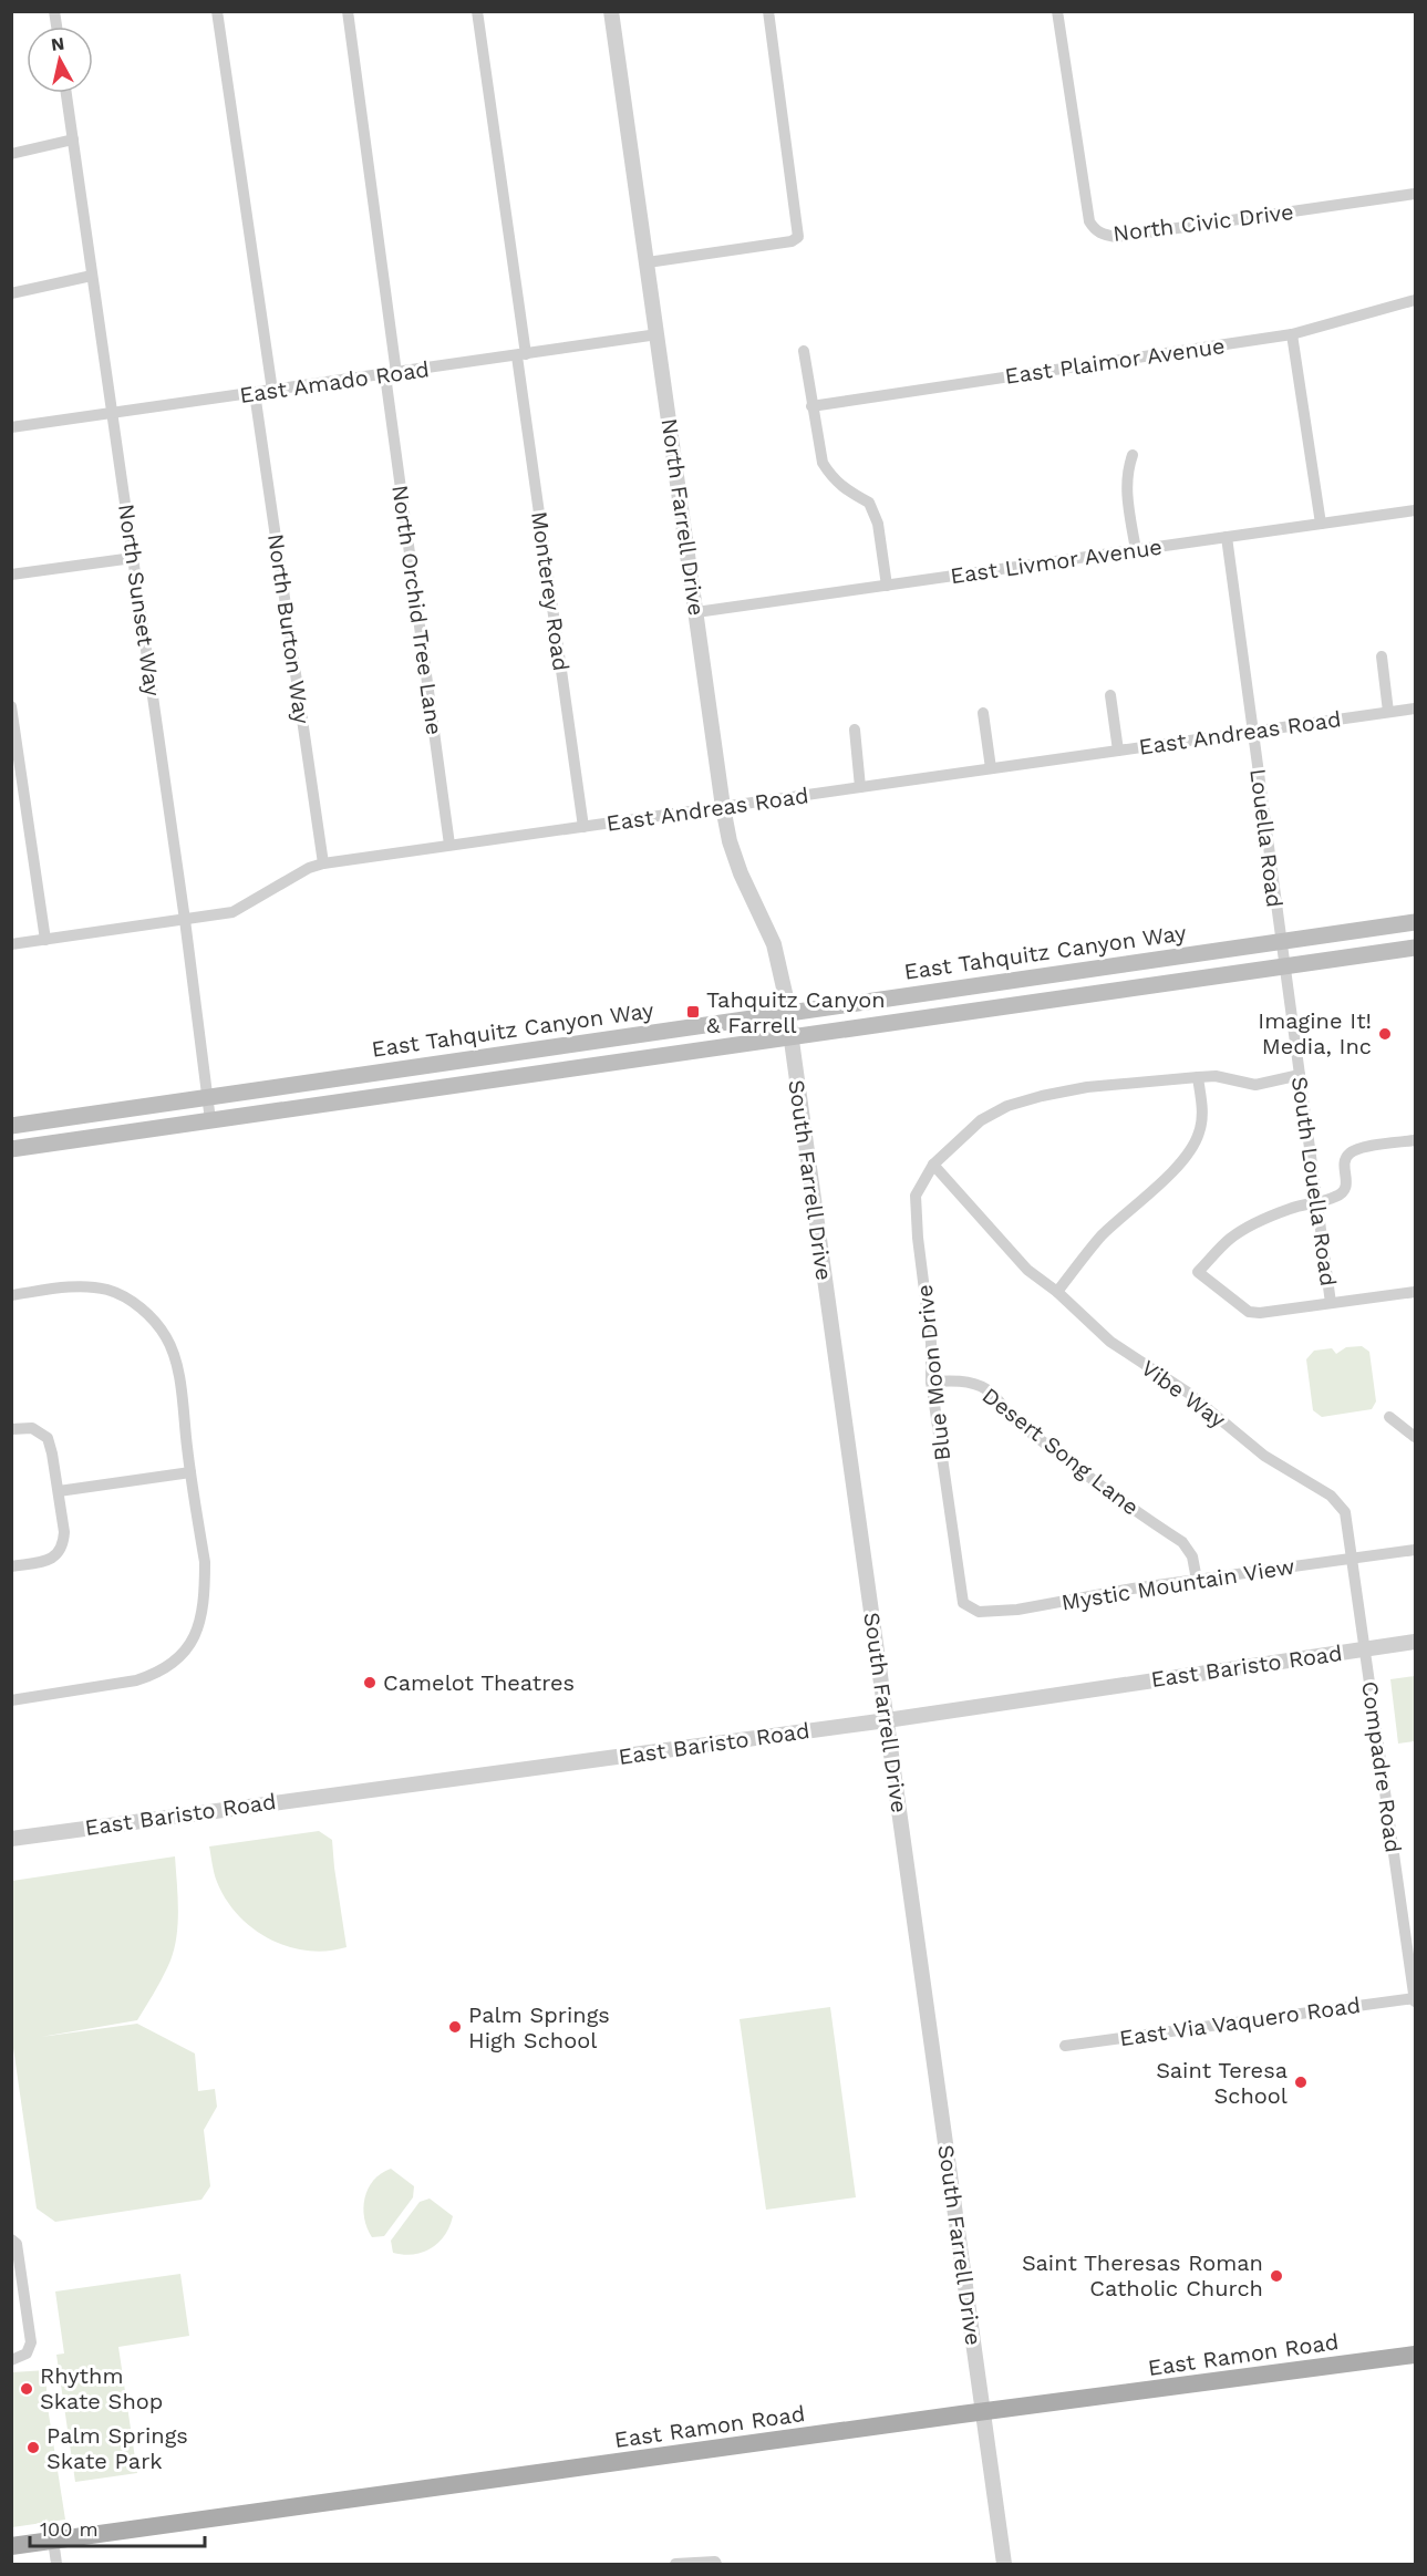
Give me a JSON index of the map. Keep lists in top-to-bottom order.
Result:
{
  "streets": {
    "main road": ["East Tahquitz Canyon Way", "East Ramon Road"],
    "street": [
      "North Civic Drive",
      "East Plaimor Avenue",
      "East Amado Road",
      "North Farrell Drive",
      "East Livmor Avenue",
      "Monterey Road",
      "North Sunset Way",
      "North Orchid Tree Lane",
      "North Burton Way",
      "East Andreas Road",
      "Louella Road",
      "South Farrell Drive",
      "South Louella Road",
      "Blue Moon Drive",
      "Vibe Way",
      "Desert Song Lane",
      "Mystic Mountain View",
      "East Baristo Road",
      "Compadre Road",
      "East Via Vaquero Road"
    ]
  },
  "crossings": [
    ["East Amado Road", "North Farrell Drive"],
    ["East Amado Road", "Monterey Road"],
    ["East Amado Road", "North Sunset Way"],
    ["East Amado Road", "North Orchid Tree Lane"],
    ["East Amado Road", "North Burton Way"],
    ["North Farrell Drive", "East Livmor Avenue"],
    ["North Farrell Drive", "East Andreas Road"],
    ["North Farrell Drive", "East Tahquitz Canyon Way"],
    ["North Farrell Drive", "South Farrell Drive"],
    ["East Livmor Avenue", "Louella Road"],
    ["Monterey Road", "East Andreas Road"],
    ["North Sunset Way", "East Andreas Road"],
    ["North Sunset Way", "East Tahquitz Canyon Way"],
    ["North Orchid Tree Lane", "East Andreas Road"],
    ["North Burton Way", "East Andreas Road"],
    ["East Andreas Road", "Louella Road"],
    ["Louella Road", "East Tahquitz Canyon Way"],
    ["Louella Road", "South Louella Road"],
    ["East Tahquitz Canyon Way", "South Farrell Drive"],
    ["East Tahquitz Canyon Way", "South Louella Road"],
    ["South Farrell Drive", "East Baristo Road"],
    ["South Farrell Drive", "East Ramon Road"],
    ["South Louella Road", "Blue Moon Drive"],
    ["Blue Moon Drive", "Vibe Way"],
    ["Blue Moon Drive", "Desert Song Lane"],
    ["Blue Moon Drive", "Mystic Mountain View"],
    ["Vibe Way", "Mystic Mountain View"],
    ["Vibe Way", "East Baristo Road"],
    ["Vibe Way", "Compadre Road"],
    ["Desert Song Lane", "Mystic Mountain View"],
    ["East Baristo Road", "Compadre Road"],
    ["Compadre Road", "East Via Vaquero Road"]
  ],
  "places": {
    "transit": ["Tahquitz Canyon & Farrell"],
    "other": [
      "Imagine It! Media, Inc",
      "Camelot Theatres",
      "Palm Springs High School",
      "Saint Teresa School",
      "Saint Theresas Roman Catholic Church",
      "Rhythm Skate Shop",
      "Palm Springs Skate Park"
    ]
  },
  "scale_bar": "100 m",
  "north": "top"
}
